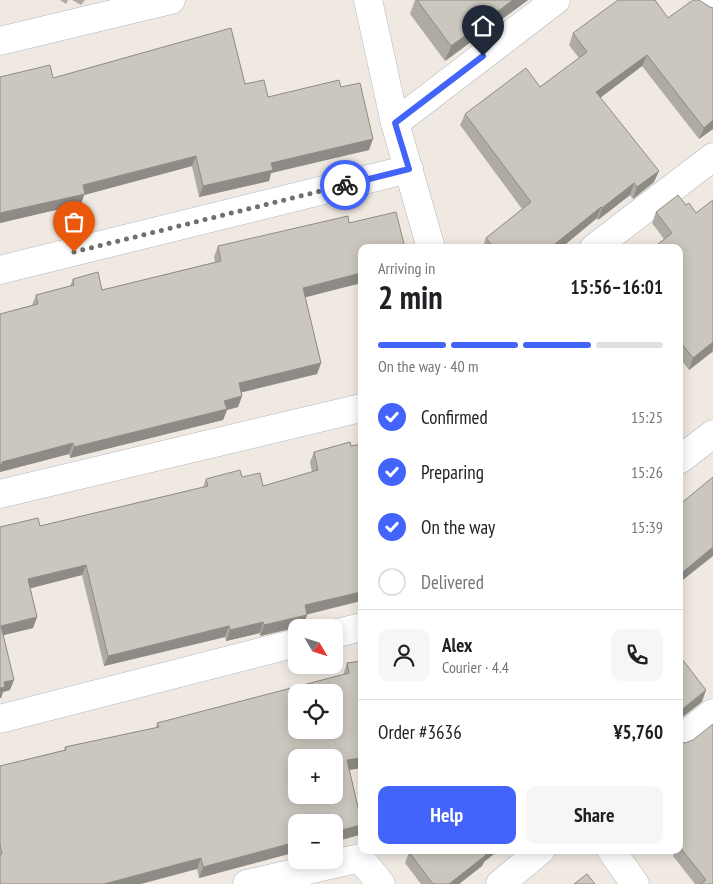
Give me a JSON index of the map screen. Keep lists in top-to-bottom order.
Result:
{
  "north": "bottom right",
  "page": {
    "heading": ["2 min", "Arriving in", "15:56–16:01"],
    "panel": [
      "Alex",
      "Courier · 4.4",
      "Order #3636",
      "¥5,760"
    ],
    "bar": "On the way · 40 m",
    "list": [
      ["Confirmed", "15:25"],
      ["Preparing", "15:26"],
      ["On the way", "15:39"],
      "Delivered"
    ],
    "map_buttons": ["+", "−"],
    "buttons": ["Help", "Share"]
  }
}
